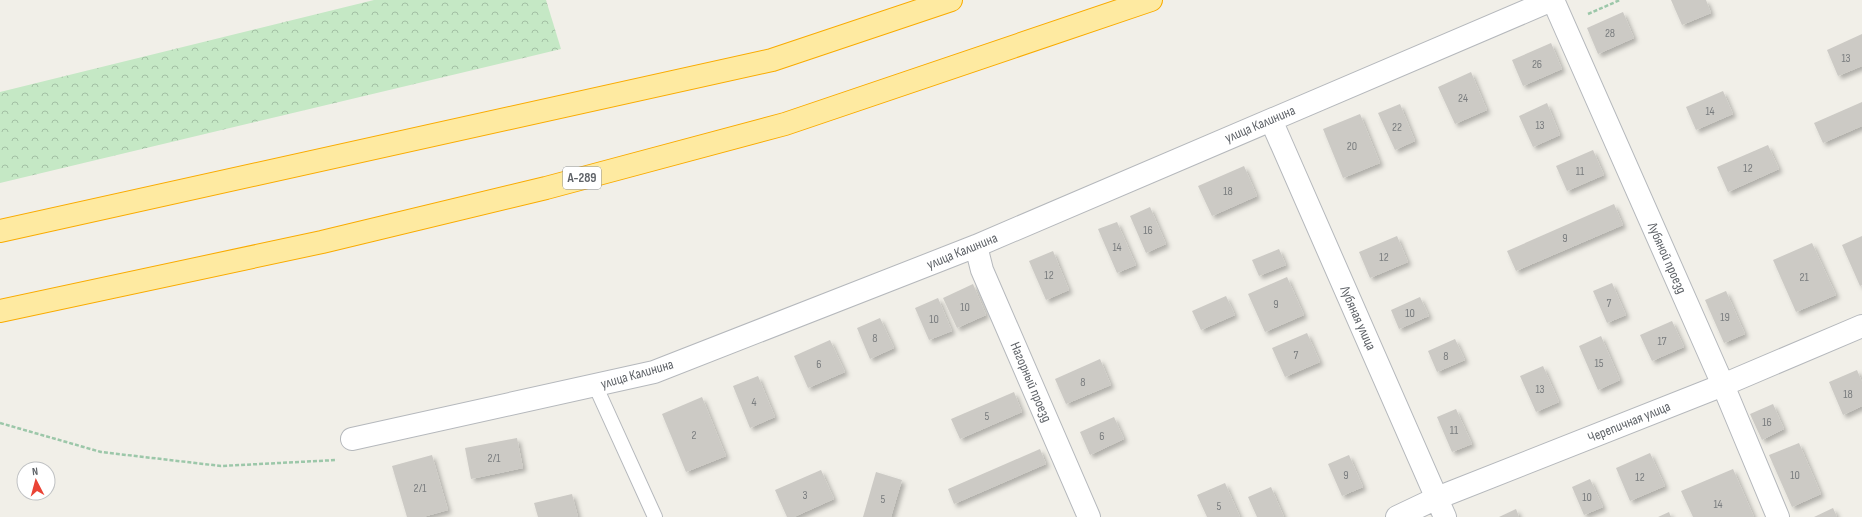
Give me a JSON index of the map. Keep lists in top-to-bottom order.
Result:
{
  "streets": {
    "highway": ["А-289"],
    "street": [
      "улица Калинина",
      "Лубяной проезд",
      "Лубяная улица",
      "Нагорный проезд",
      "Черепичная улица"
    ]
  },
  "crossings": [
    ["улица Калинина", "Лубяной проезд"],
    ["улица Калинина", "Лубяная улица"],
    ["улица Калинина", "Нагорный проезд"],
    ["Лубяной проезд", "Черепичная улица"],
    ["Лубяная улица", "Черепичная улица"]
  ],
  "house_numbers": [
    "28",
    "13",
    "26",
    "24",
    "14",
    "13",
    "22",
    "20",
    "12",
    "11",
    "18",
    "16",
    "9",
    "14",
    "12",
    "12",
    "21",
    "7",
    "9",
    "10",
    "10",
    "19",
    "10",
    "8",
    "17",
    "7",
    "8",
    "15",
    "6",
    "8",
    "13",
    "18",
    "4",
    "5",
    "16",
    "11",
    "2",
    "6",
    "2/1",
    "9",
    "10",
    "12",
    "2/1",
    "3",
    "10",
    "5",
    "14",
    "5"
  ],
  "north": "top"
}
